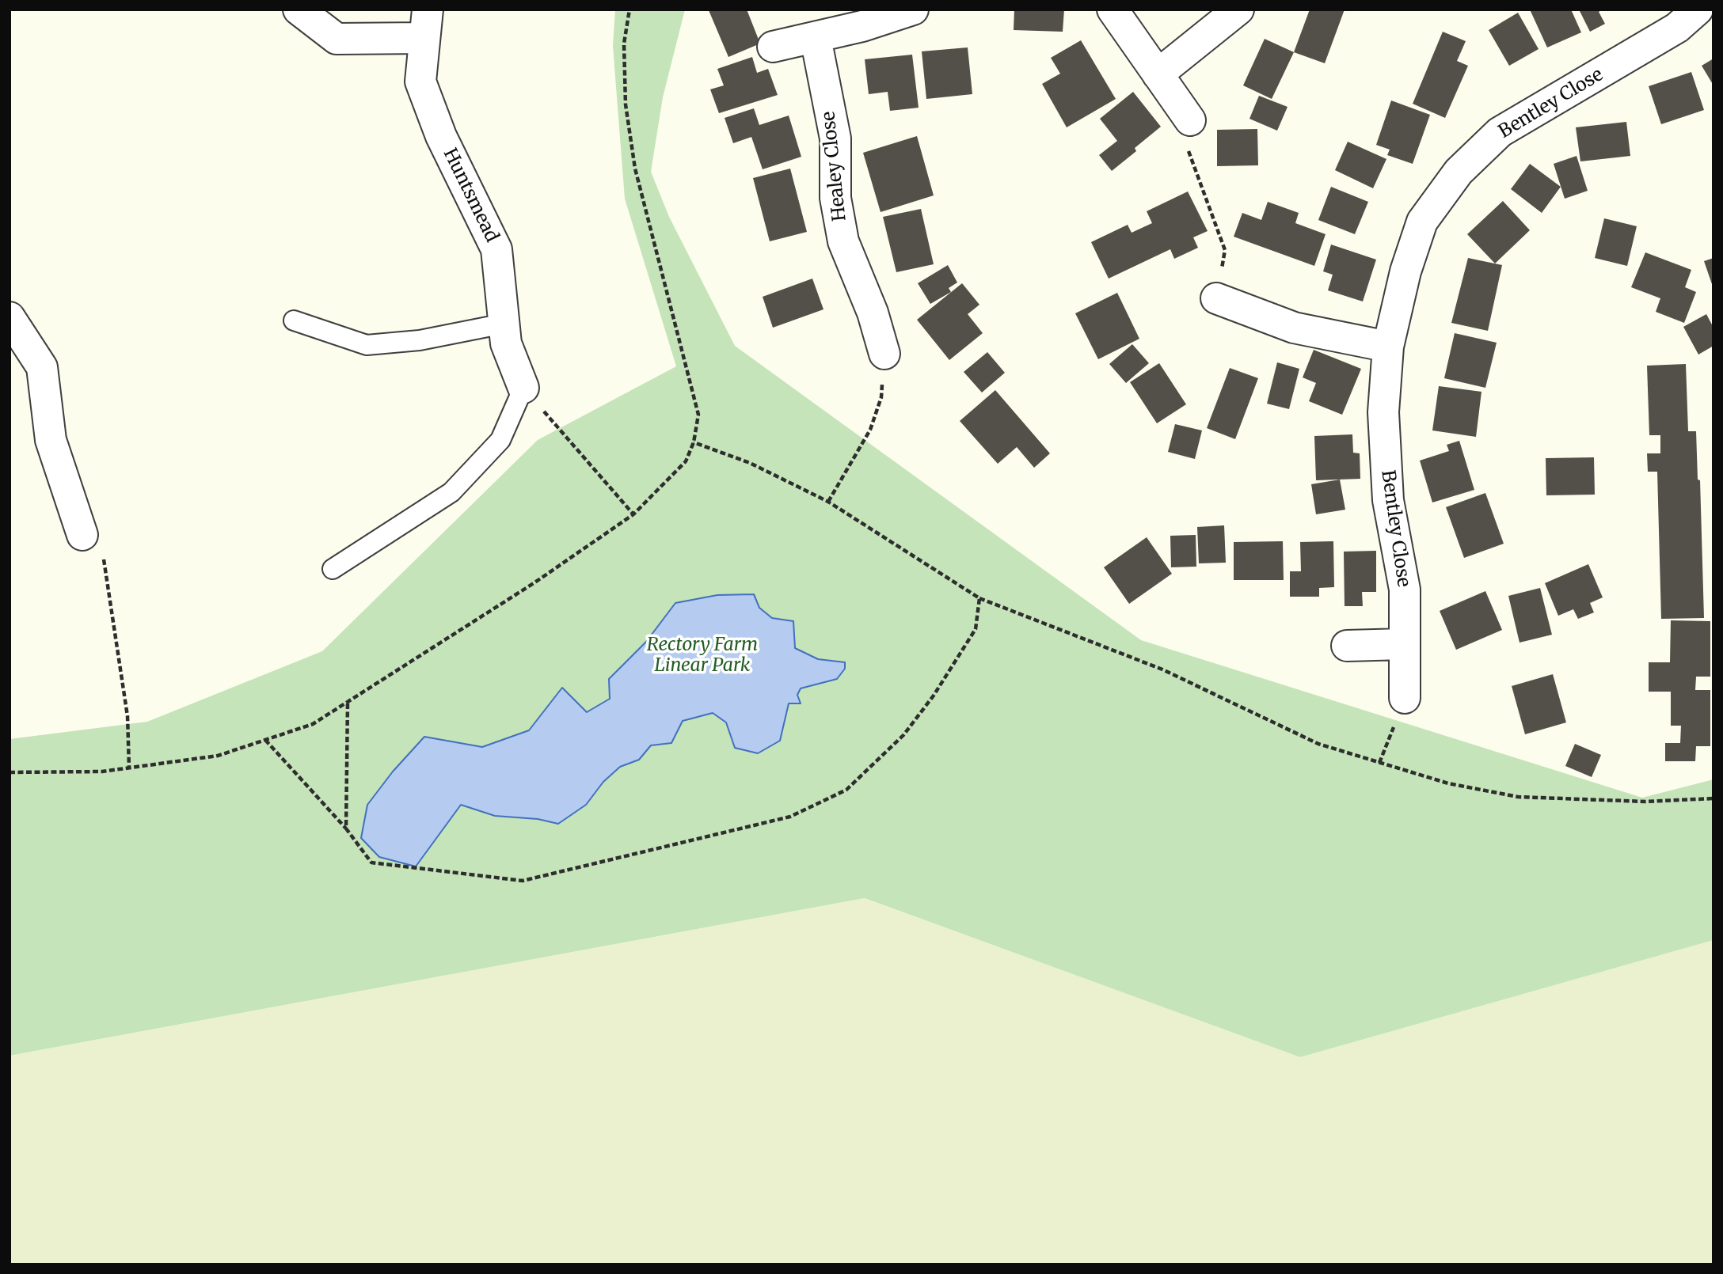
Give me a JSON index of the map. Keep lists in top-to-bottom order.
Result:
{
  "streets": {
    "street": ["Bentley Close", "Healey Close", "Huntsmead"]
  },
  "parks": ["Rectory Farm Linear Park"]
}
